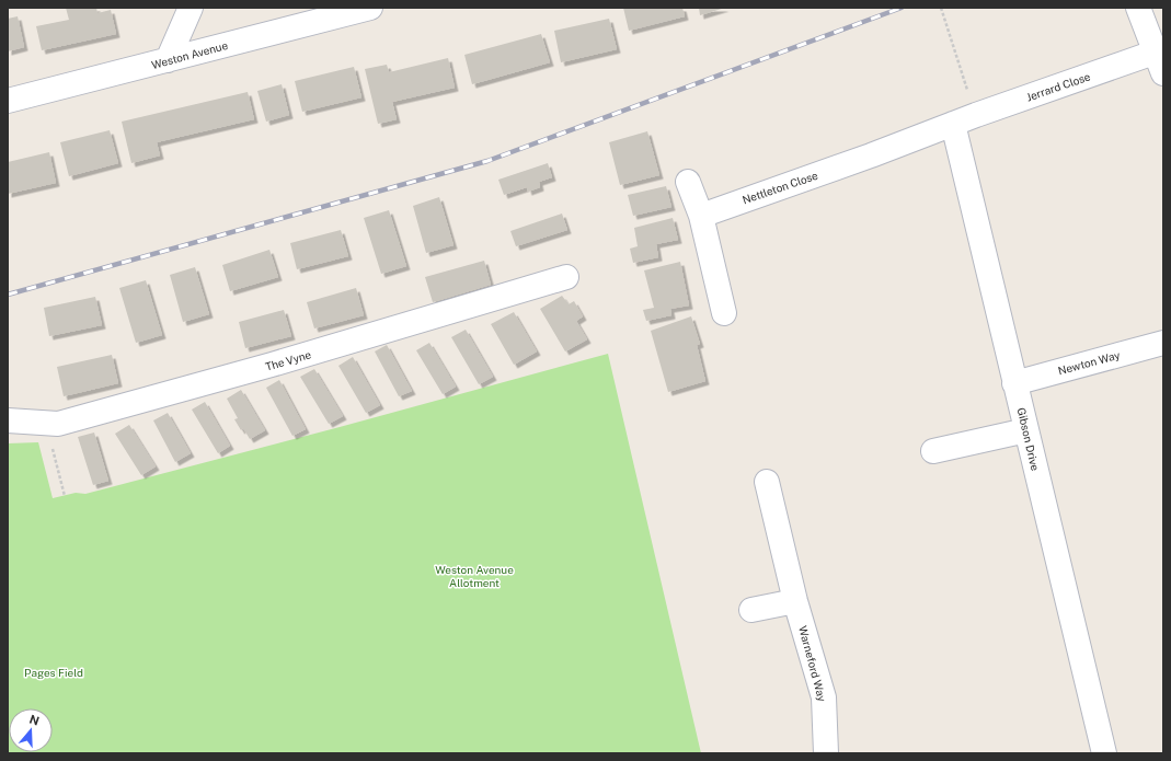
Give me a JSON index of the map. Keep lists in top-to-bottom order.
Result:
{
  "streets": {
    "street": [
      "Weston Avenue",
      "Jerrard Close",
      "Nettleton Close",
      "The Vyne",
      "Newton Way",
      "Gibson Drive",
      "Warneford Way"
    ]
  },
  "crossings": [
    ["Jerrard Close", "Nettleton Close"],
    ["Jerrard Close", "Gibson Drive"],
    ["Nettleton Close", "Gibson Drive"],
    ["Newton Way", "Gibson Drive"]
  ],
  "parks": ["Weston Avenue Allotment", "Pages Field"],
  "north": "top"
}
